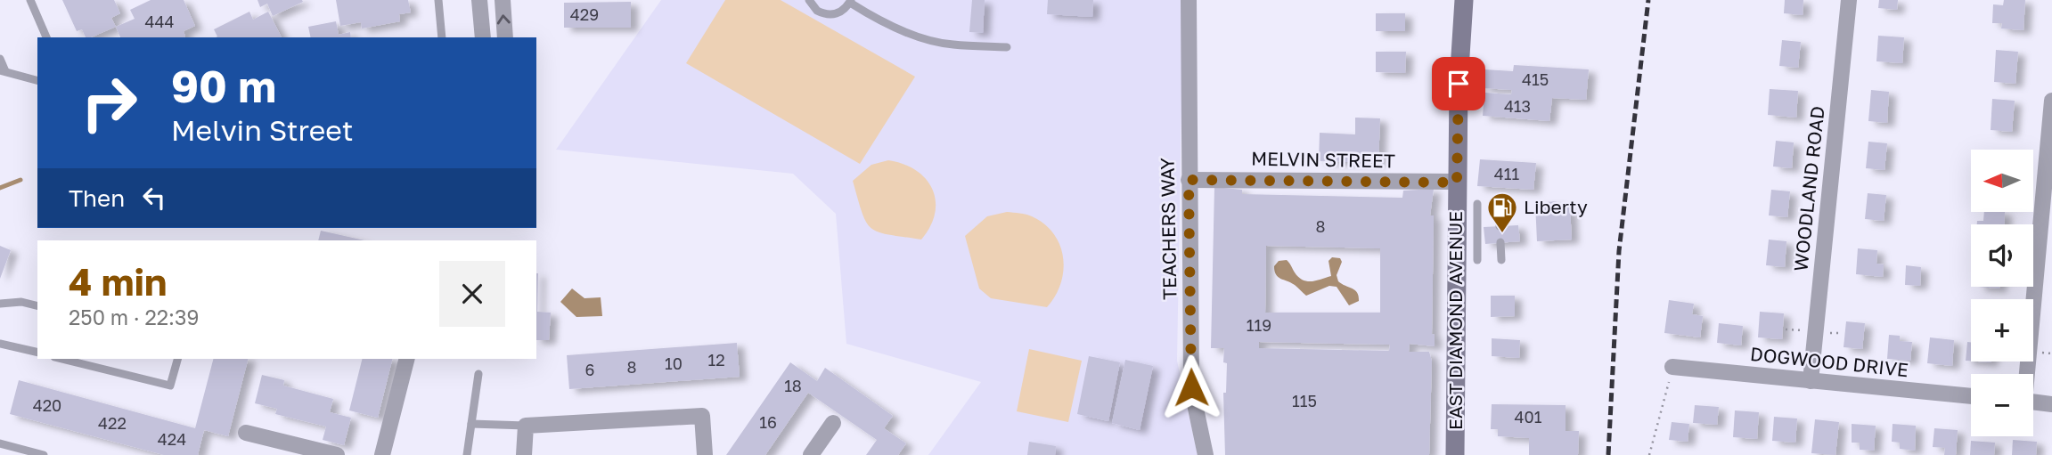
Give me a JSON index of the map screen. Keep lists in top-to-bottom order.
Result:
{
  "streets": {
    "street": [
      "MELVIN STREET",
      "WOODLAND ROAD",
      "TEACHERS WAY",
      "EAST DIAMOND AVENUE",
      "DOGWOOD DRIVE"
    ]
  },
  "crossings": [
    ["MELVIN STREET", "TEACHERS WAY"],
    ["MELVIN STREET", "EAST DIAMOND AVENUE"],
    ["WOODLAND ROAD", "DOGWOOD DRIVE"]
  ],
  "places": {
    "fuel station": ["Liberty"]
  },
  "house_numbers": [
    "429",
    "444",
    "415",
    "413",
    "411",
    "8",
    "119",
    "12",
    "10",
    "8",
    "6",
    "18",
    "115",
    "420",
    "401",
    "16",
    "422",
    "424"
  ],
  "north": "left",
  "page": {
    "turn": ["90 m", "Melvin Street"],
    "map_buttons": ["+", "−"],
    "then": "Then",
    "heading": ["4 min", "250 m · 22:39"]
  }
}
